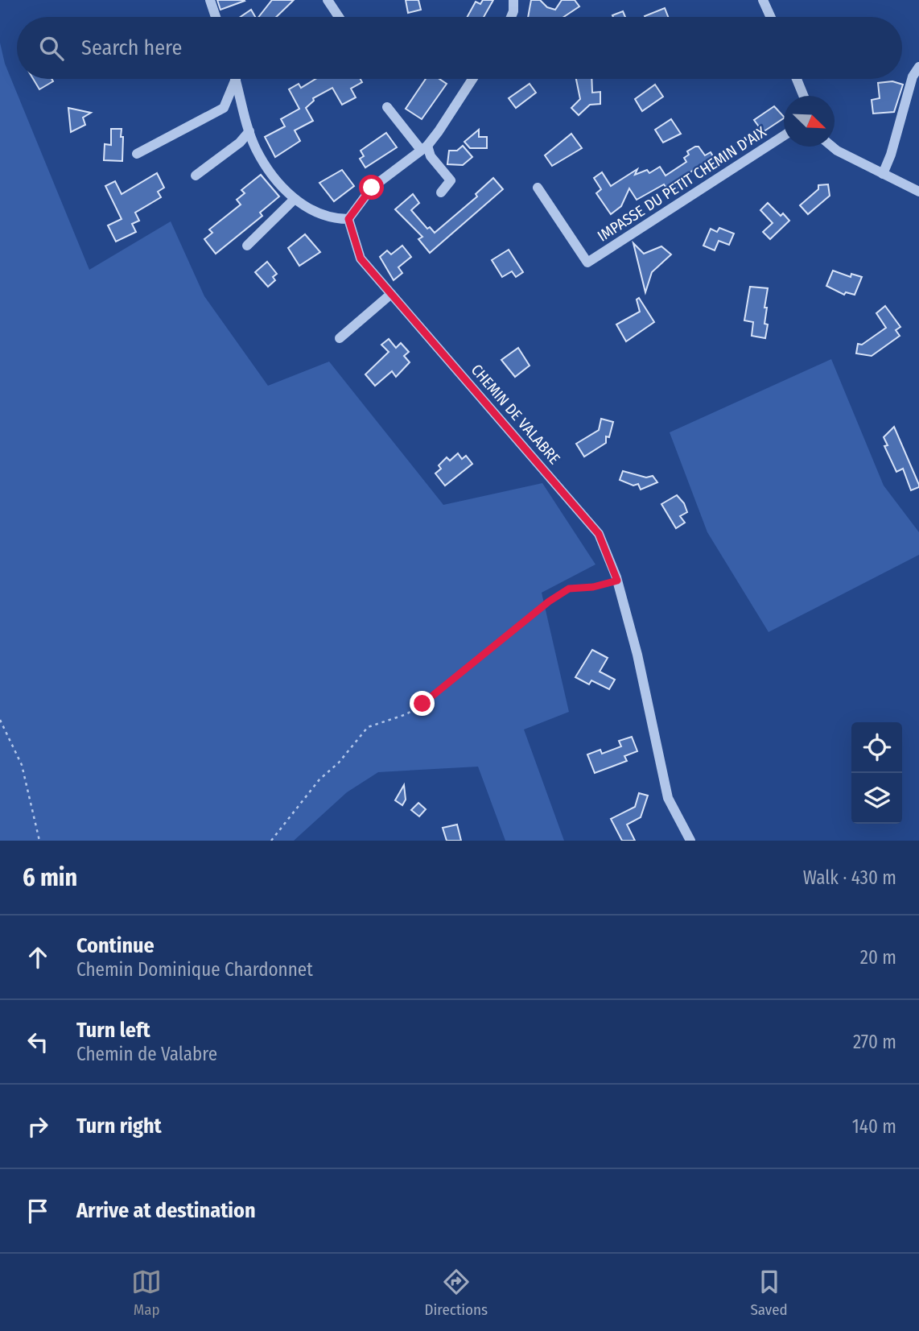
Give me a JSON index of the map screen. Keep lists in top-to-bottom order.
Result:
{
  "streets": {
    "street": ["IMPASSE DU PETIT CHEMIN D'AIX", "CHEMIN DE VALABRE"]
  },
  "north": "bottom right",
  "page": {
    "search": "Search here",
    "heading": ["6 min", "Walk · 430 m"],
    "list": [
      ["Continue", "Chemin Dominique Chardonnet", "20 m"],
      ["Turn left", "Chemin de Valabre", "270 m"],
      ["Turn right", "140 m"],
      "Arrive at destination"
    ],
    "nav": ["Map", "Directions", "Saved"]
  }
}
